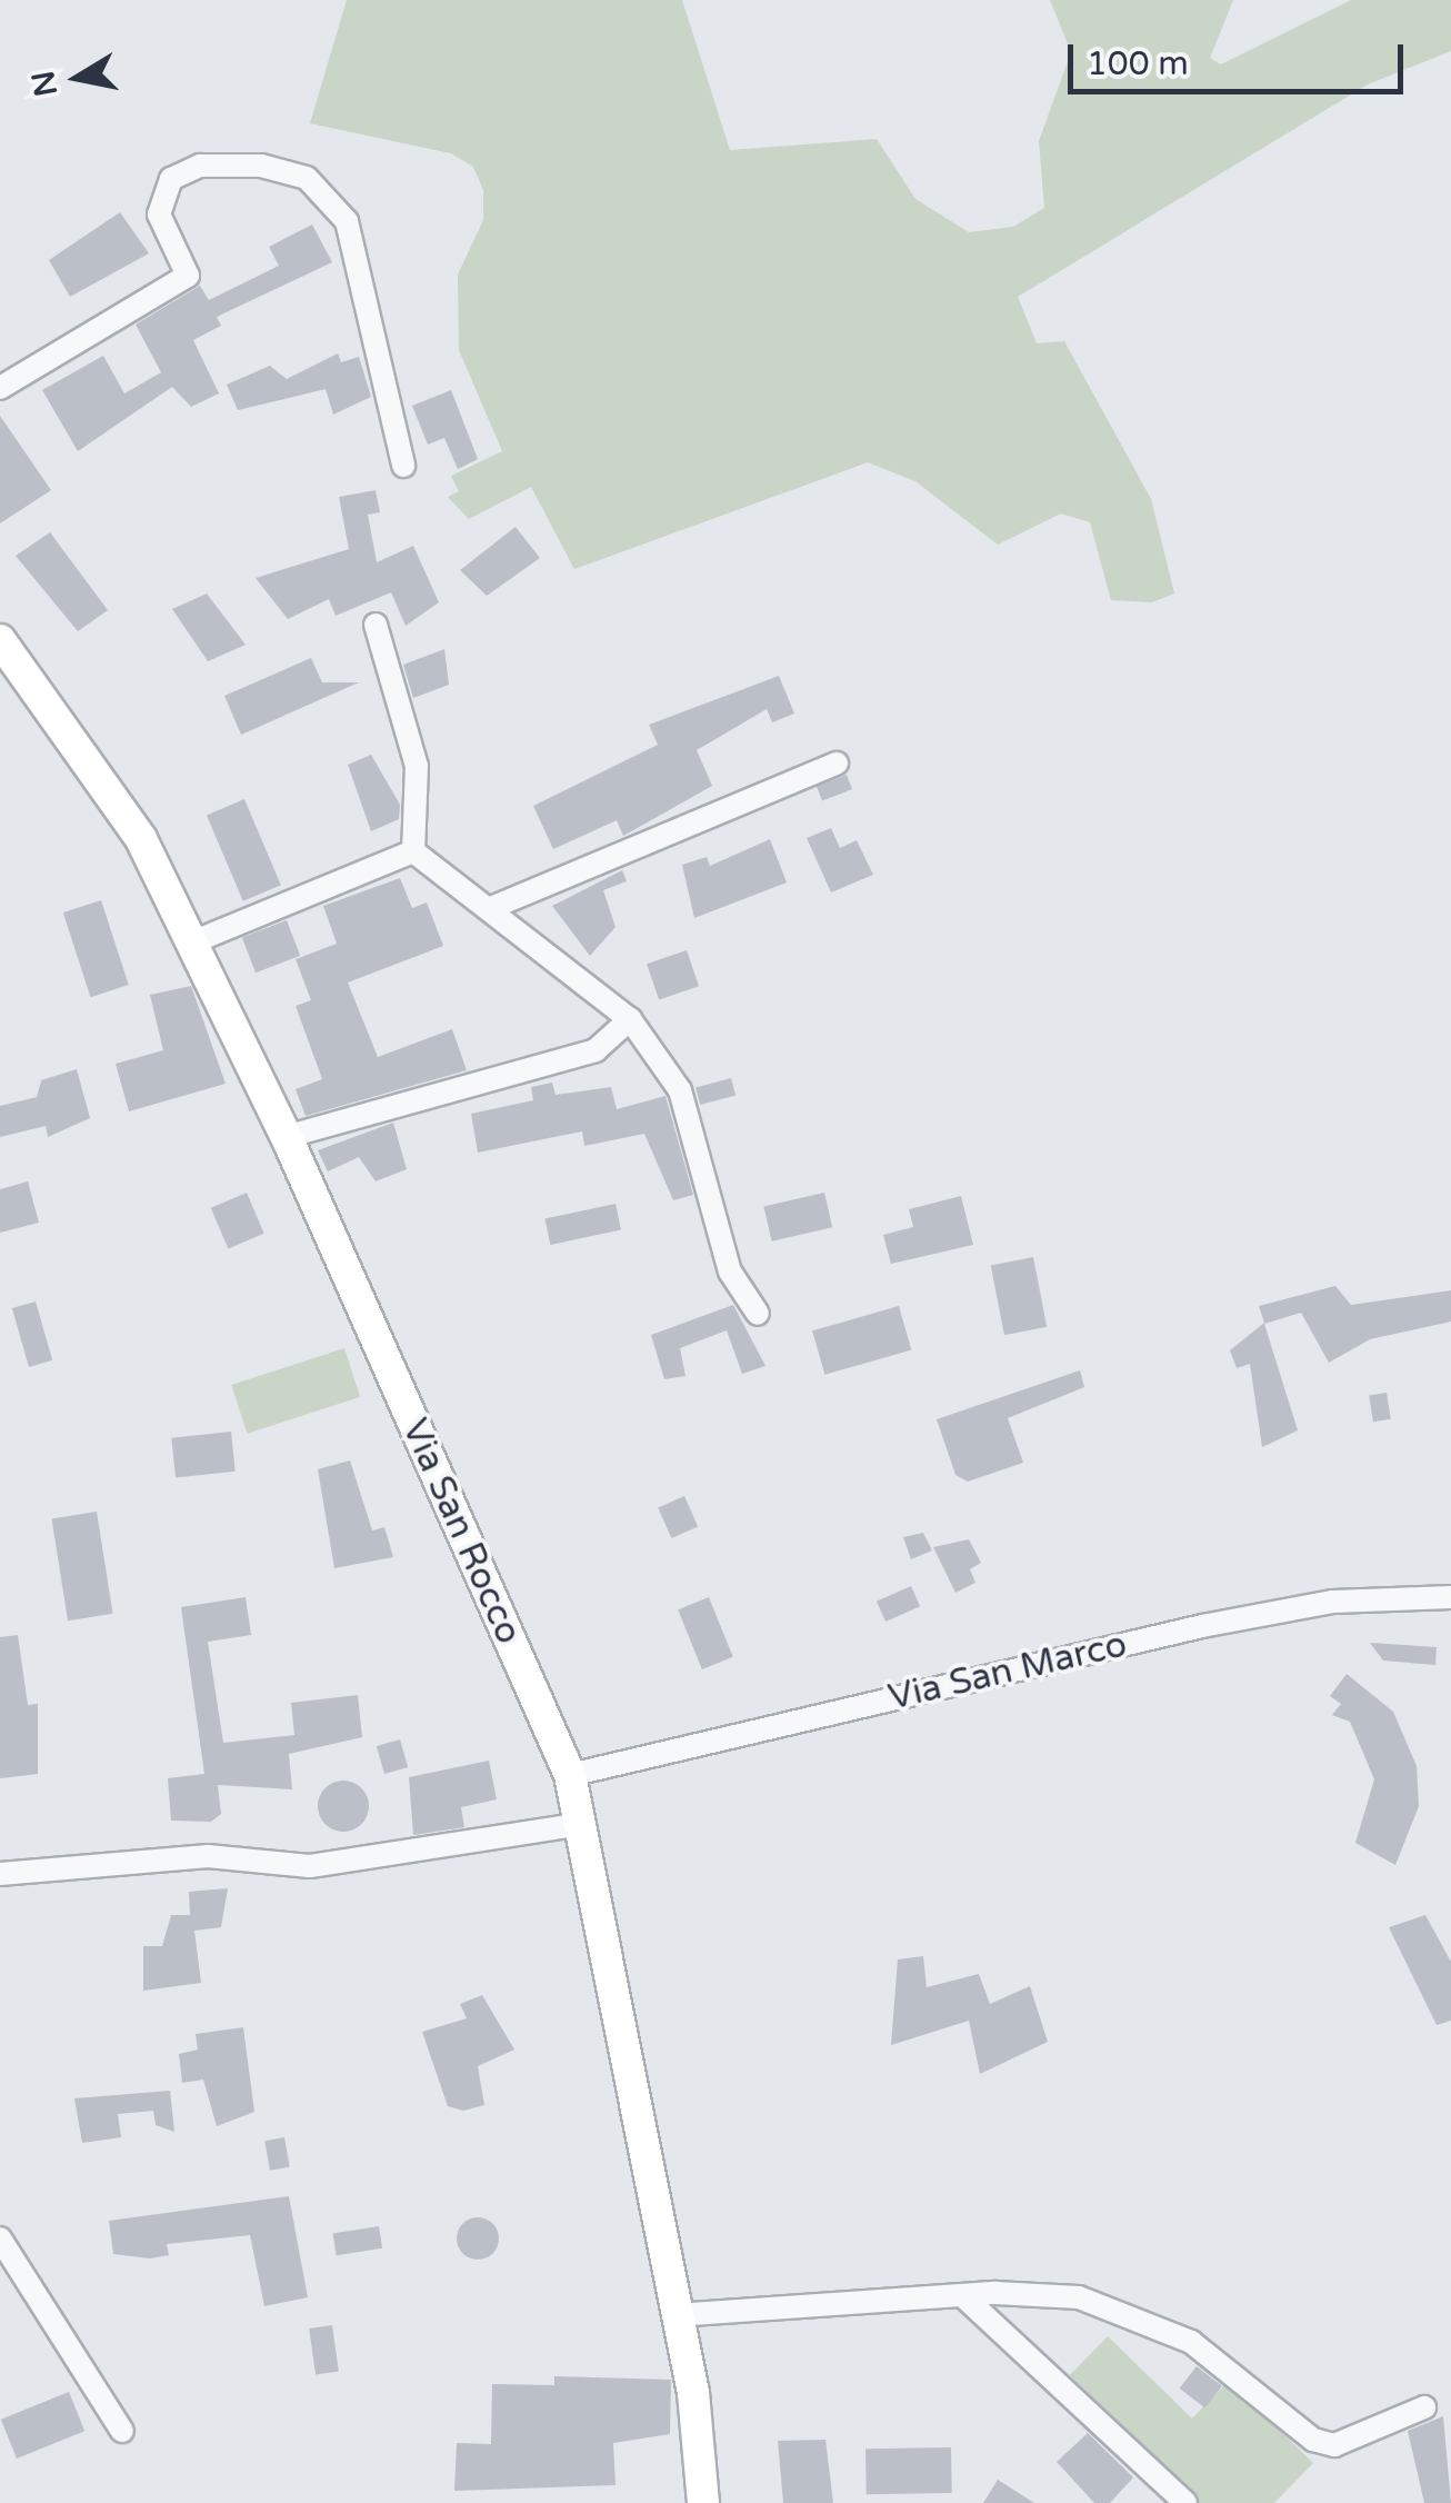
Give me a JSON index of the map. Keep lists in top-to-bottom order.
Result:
{
  "streets": {
    "street": ["Via San Rocco", "Via San Marco"]
  },
  "crossings": [
    ["Via San Rocco", "Via San Marco"]
  ],
  "scale_bar": "100 m",
  "north": "left"
}
